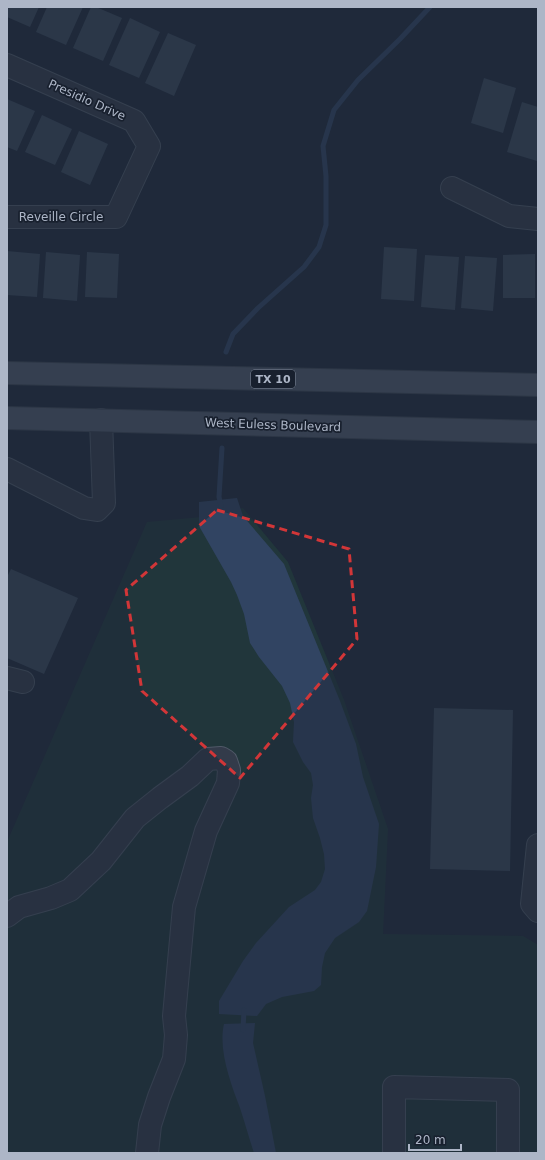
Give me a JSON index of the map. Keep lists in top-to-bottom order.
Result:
{
  "streets": {
    "main road": ["TX 10", "West Euless Boulevard"],
    "street": ["Presidio Drive", "Reveille Circle"]
  },
  "crossings": [
    ["Presidio Drive", "Reveille Circle"]
  ],
  "scale_bar": "20 m"
}
